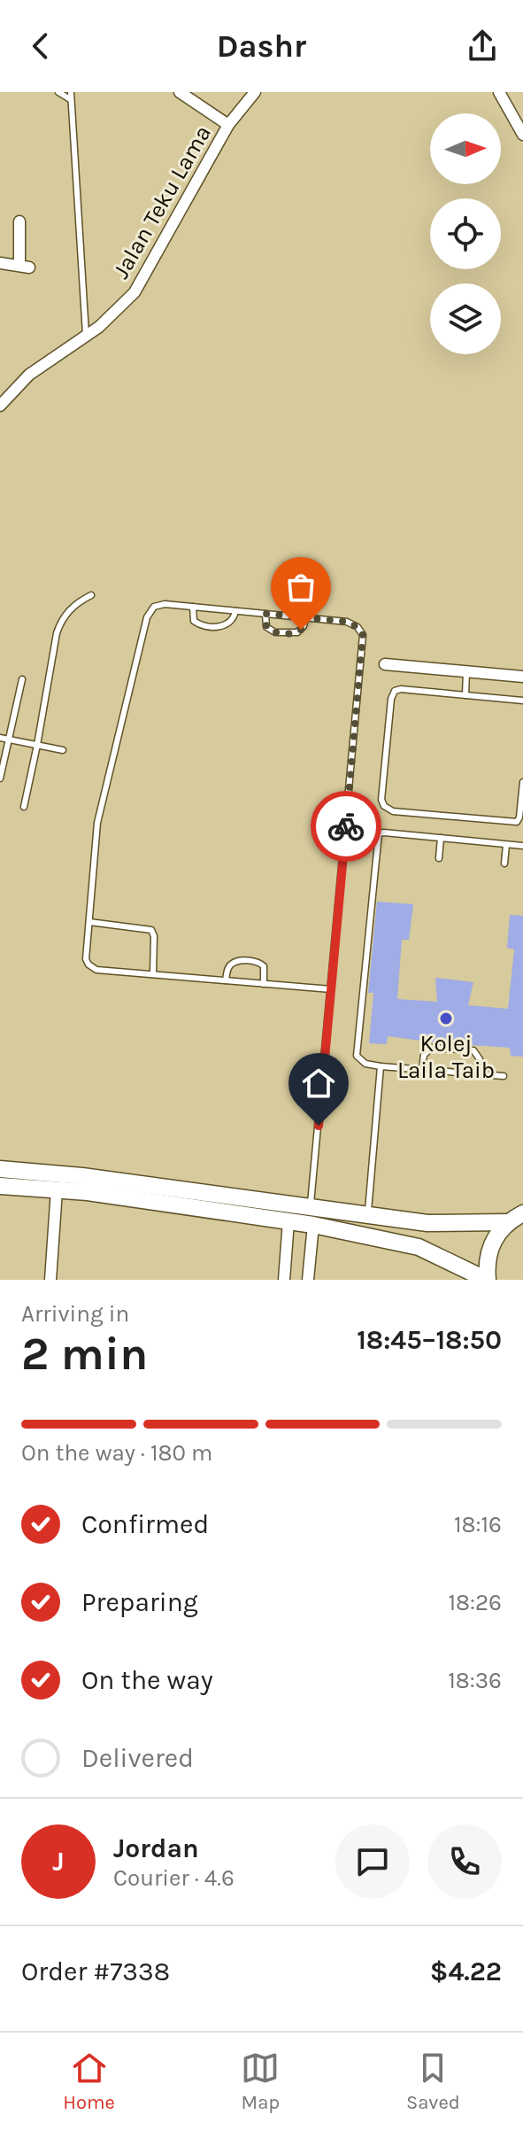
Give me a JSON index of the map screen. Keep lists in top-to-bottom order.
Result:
{
  "streets": {
    "street": ["Jalan Teku Lama"]
  },
  "places": ["Kolej Laila Taib"],
  "north": "right",
  "page": {
    "header": "Dashr",
    "heading": ["2 min", "Arriving in", "18:45–18:50"],
    "panel": [
      "Jordan",
      "Courier · 4.6",
      "Order #7338",
      "$4.22"
    ],
    "bar": "On the way · 180 m",
    "list": [
      ["Confirmed", "18:16"],
      ["Preparing", "18:26"],
      ["On the way", "18:36"],
      "Delivered"
    ],
    "round": "J",
    "tabs": ["Home", "Map", "Saved"]
  }
}
